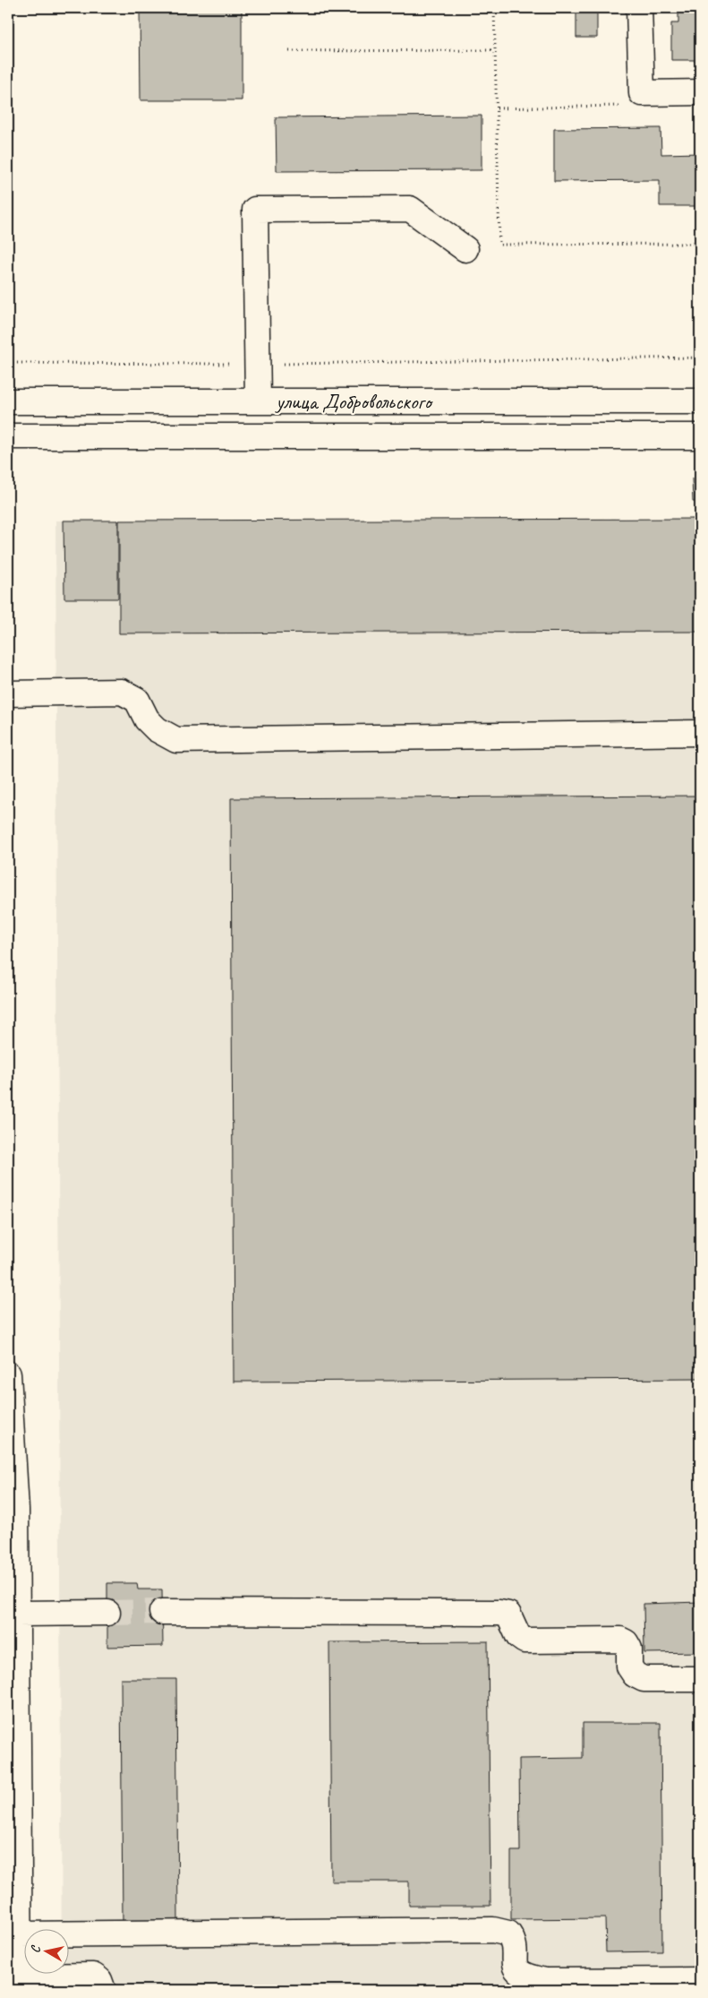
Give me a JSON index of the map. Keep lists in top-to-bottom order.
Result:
{
  "streets": {
    "street": ["улица Добровольского"]
  },
  "north": "left"
}
